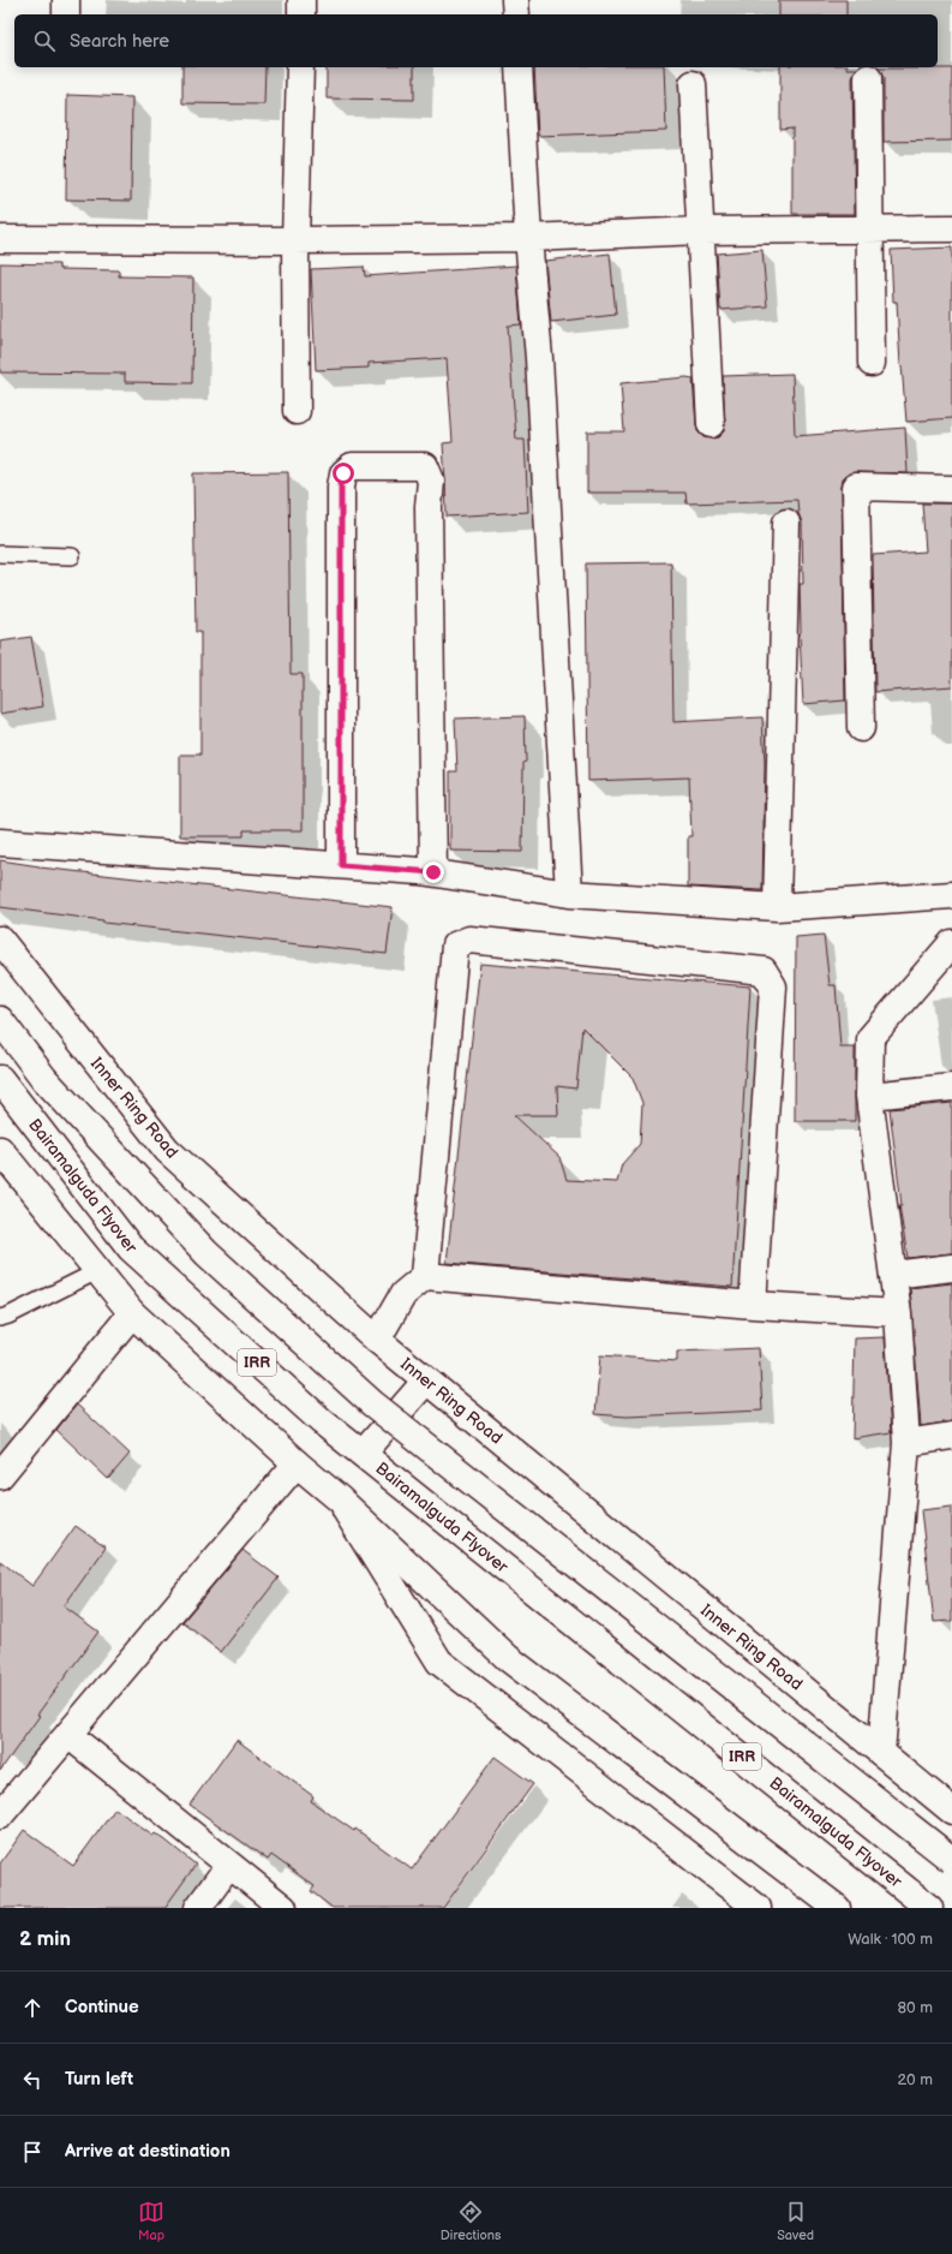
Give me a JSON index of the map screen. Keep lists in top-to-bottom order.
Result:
{
  "streets": {
    "main road": ["Inner Ring Road", "Bairamalguda Flyover", "IRR"]
  },
  "page": {
    "search": "Search here",
    "heading": ["2 min", "Walk · 100 m"],
    "list": [
      ["Continue", "80 m"],
      ["Turn left", "20 m"],
      "Arrive at destination"
    ],
    "nav": ["Map", "Directions", "Saved"]
  }
}
